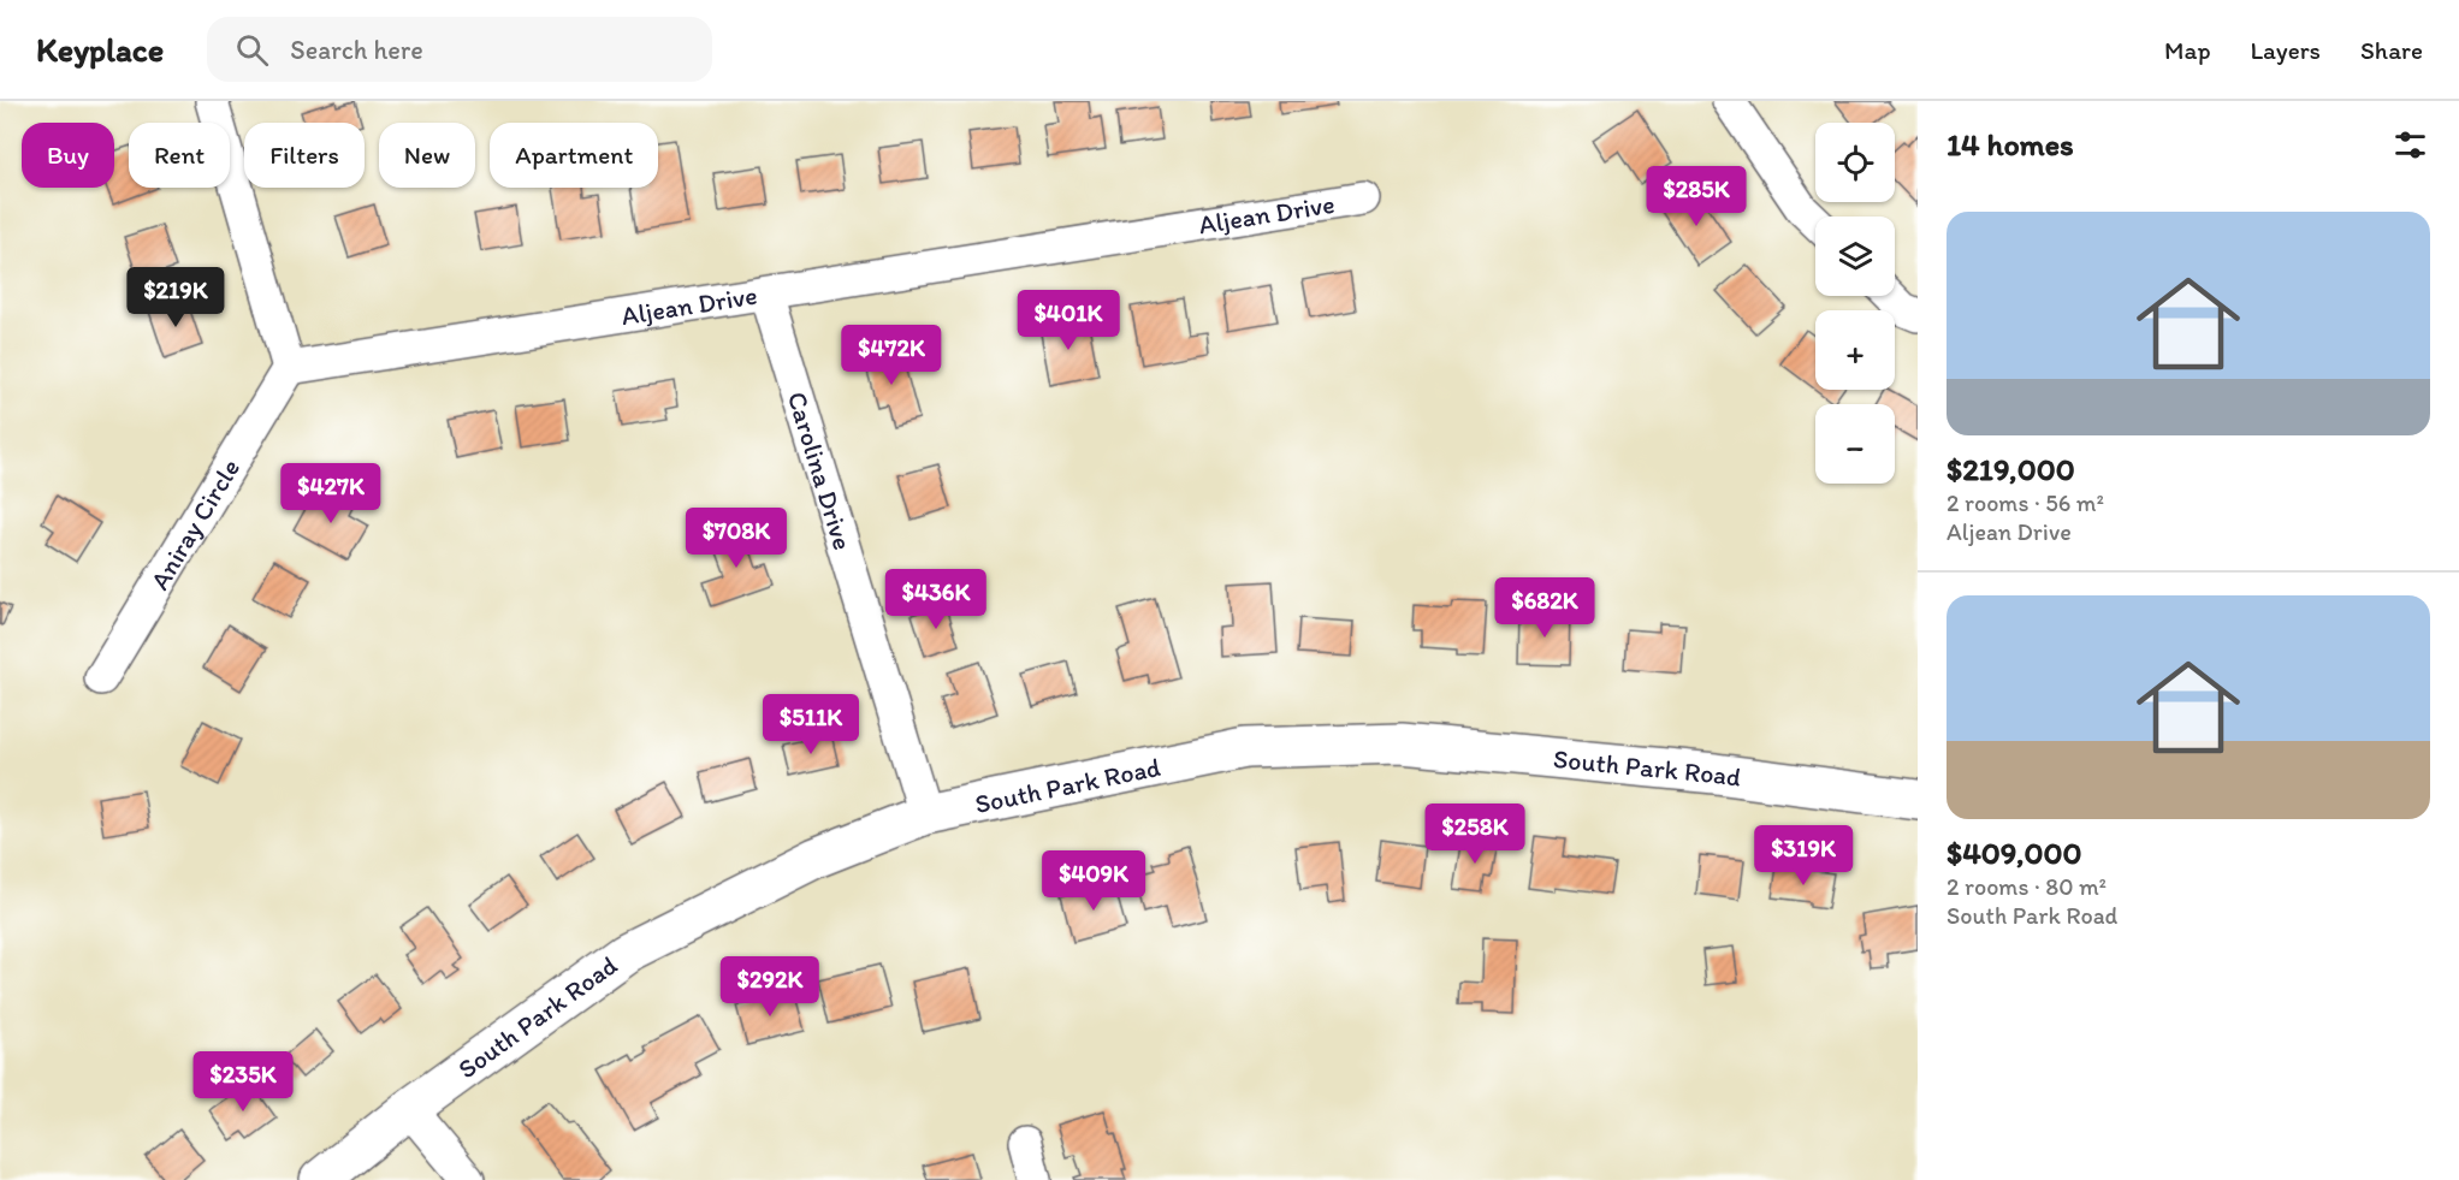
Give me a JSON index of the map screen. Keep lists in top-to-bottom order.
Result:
{
  "streets": {
    "main road": ["South Park Road"],
    "street": ["Aljean Drive", "Carolina Drive", "Aniray Circle"]
  },
  "crossings": [
    ["Aljean Drive", "Carolina Drive"],
    ["Aljean Drive", "Aniray Circle"],
    ["Carolina Drive", "South Park Road"]
  ],
  "page": {
    "header": "Keyplace",
    "search": "Search here",
    "nav": ["Map", "Layers", "Share"],
    "heading": "14 homes",
    "map_buttons": ["+", "−"],
    "chip": [
      "Buy",
      "Rent",
      "Filters",
      "New",
      "Apartment"
    ],
    "price": [
      "$285K",
      "$219K",
      "$401K",
      "$472K",
      "$427K",
      "$708K",
      "$436K",
      "$682K",
      "$511K",
      "$258K",
      "$319K",
      "$409K",
      "$292K",
      "$235K"
    ],
    "list": [
      {
        "name": "$219,000",
        "note": "2 rooms · 56 m² · Aljean Drive"
      },
      {
        "name": "$409,000",
        "note": "2 rooms · 80 m² · South Park Road"
      }
    ]
  }
}
